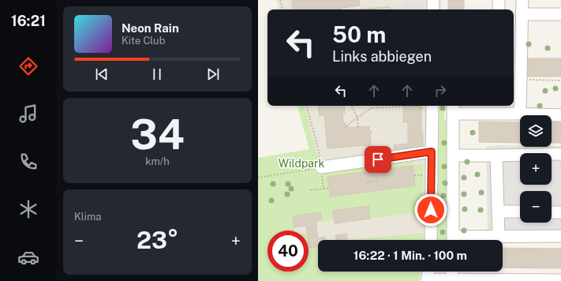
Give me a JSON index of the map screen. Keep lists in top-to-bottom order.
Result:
{
  "parks": ["Wildpark"],
  "page": {
    "tabs": "16:21",
    "turn": ["50 m", "Links abbiegen"],
    "song": ["Neon Rain", "Kite Club"],
    "tile": [
      ["34", "km/h"],
      "Klima"
    ],
    "map_buttons": ["+", "−"],
    "heat": ["−", "23°", "+"],
    "limit": "40",
    "trip": "16:22 · 1 Min. · 100 m"
  }
}
